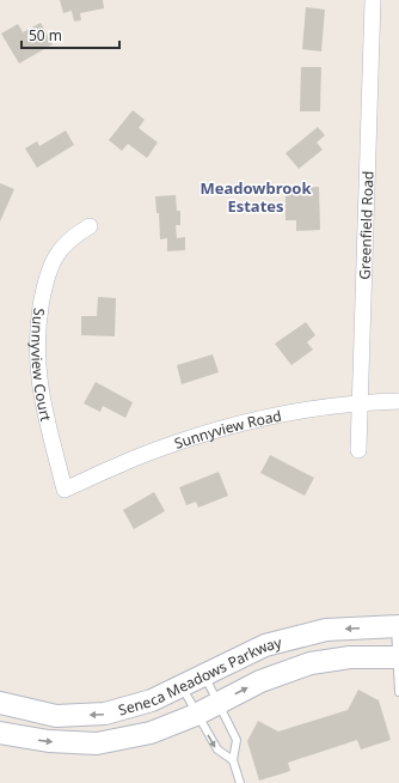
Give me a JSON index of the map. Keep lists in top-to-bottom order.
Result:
{
  "streets": {
    "street": [
      "Greenfield Road",
      "Sunnyview Court",
      "Sunnyview Road",
      "Seneca Meadows Parkway"
    ]
  },
  "crossings": [
    ["Greenfield Road", "Sunnyview Road"],
    ["Sunnyview Court", "Sunnyview Road"]
  ],
  "districts": ["Meadowbrook Estates"],
  "scale_bar": "50 m"
}
